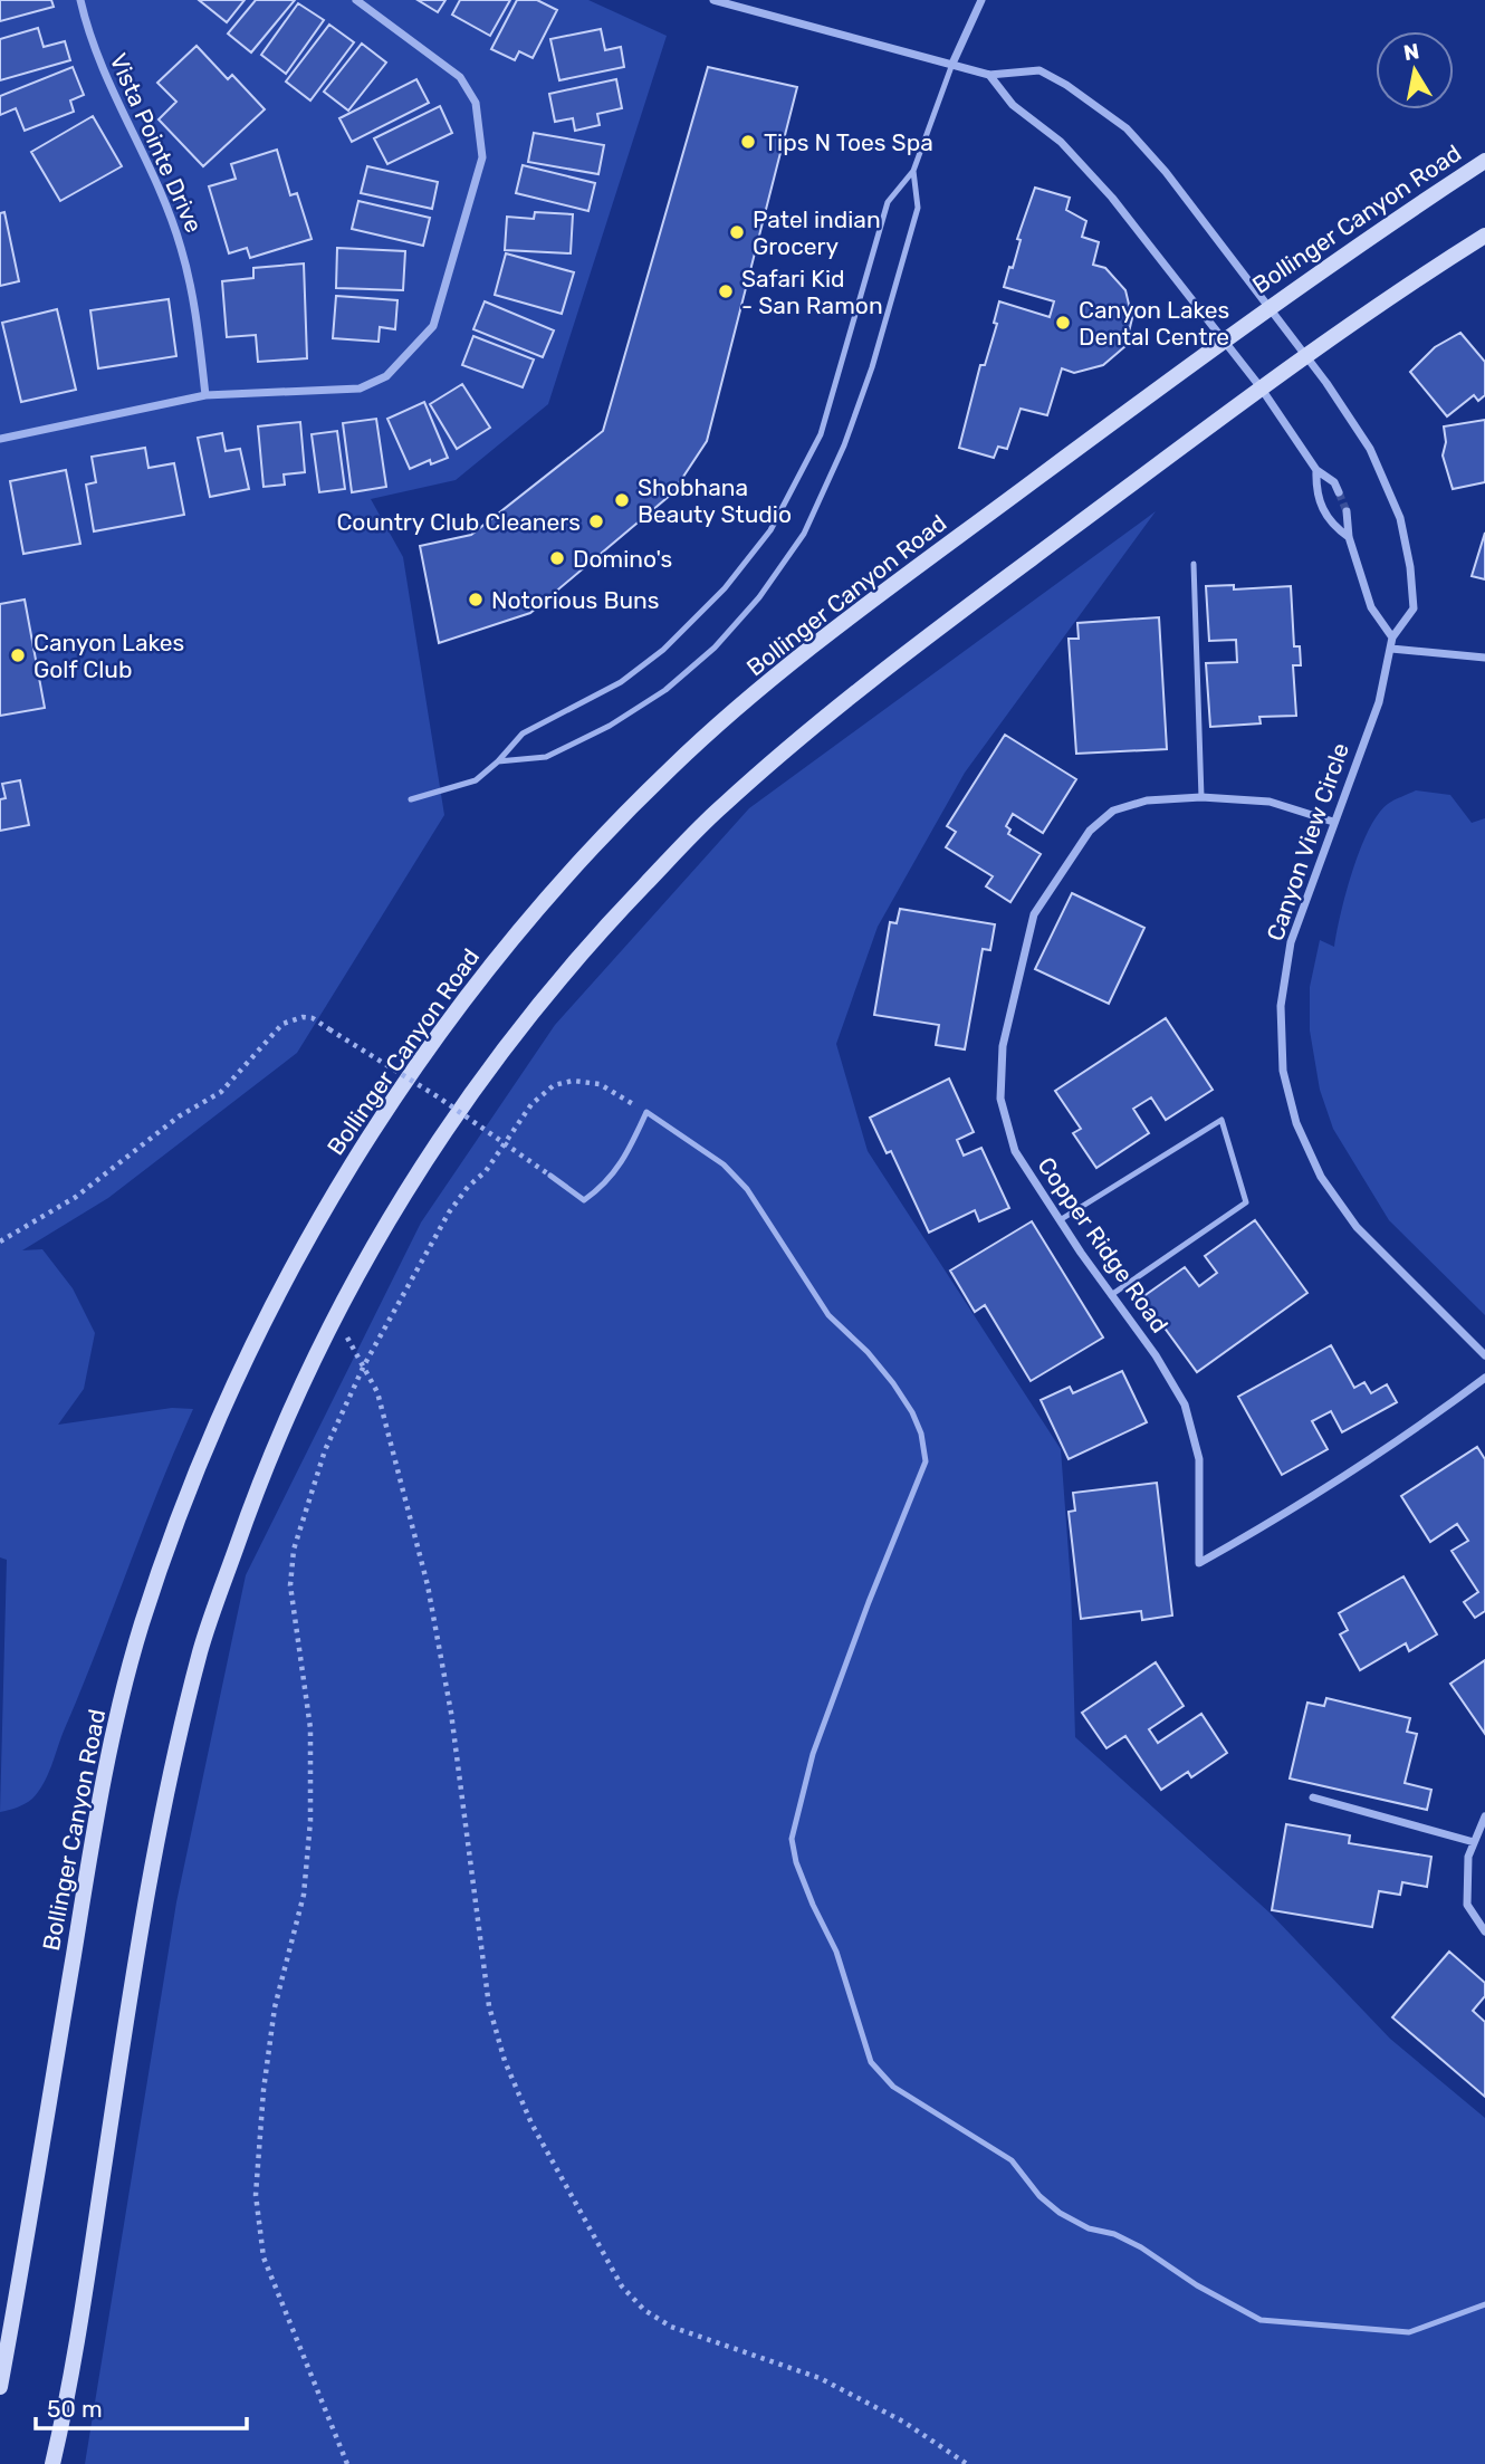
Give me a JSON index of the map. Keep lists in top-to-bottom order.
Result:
{
  "streets": {
    "main road": ["Bollinger Canyon Road"],
    "street": ["Vista Pointe Drive", "Canyon View Circle", "Copper Ridge Road"]
  },
  "crossings": [
    ["Bollinger Canyon Road", "Canyon View Circle"],
    ["Canyon View Circle", "Copper Ridge Road"]
  ],
  "places": [
    "Tips N Toes Spa",
    "Patel indian Grocery",
    "Safari Kid - San Ramon",
    "Canyon Lakes Dental Centre",
    "Shobhana Beauty Studio",
    "Country Club Cleaners",
    "Domino's",
    "Notorious Buns",
    "Canyon Lakes Golf Club"
  ],
  "scale_bar": "50 m",
  "north": "top"
}
